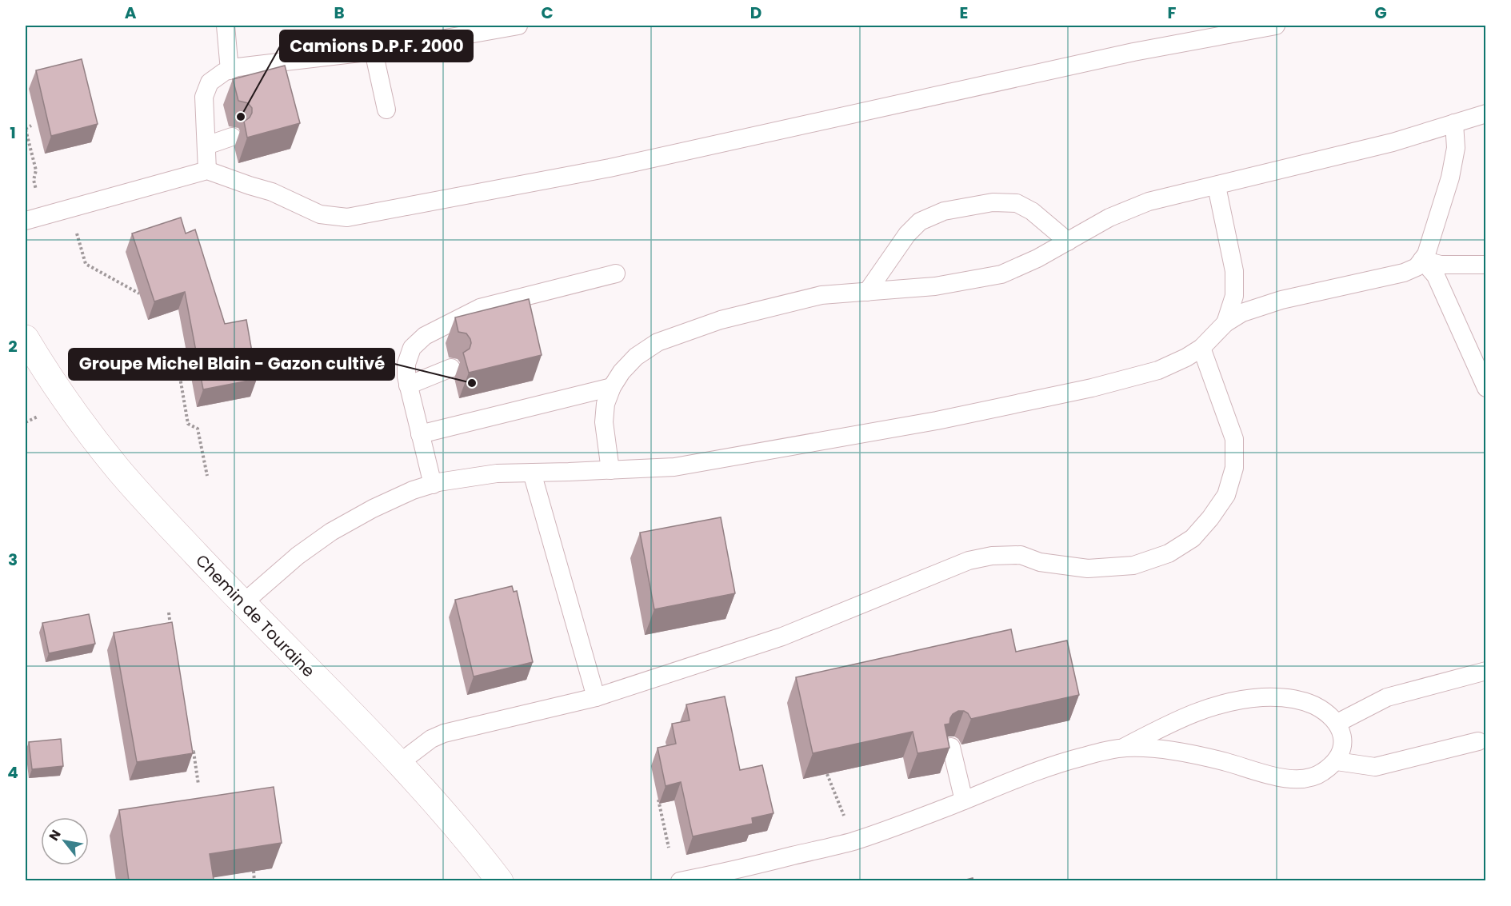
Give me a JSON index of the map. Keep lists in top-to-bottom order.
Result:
{
  "streets": {
    "street": ["Chemin de Touraine"]
  },
  "places": ["Camions D.P.F. 2000", "Groupe Michel Blain - Gazon cultivé"],
  "north": "top left",
  "grid": {
    "columns": [
      "A",
      "B",
      "C",
      "D",
      "E",
      "F",
      "G"
    ],
    "rows": [
      "1",
      "2",
      "3",
      "4"
    ]
  }
}
